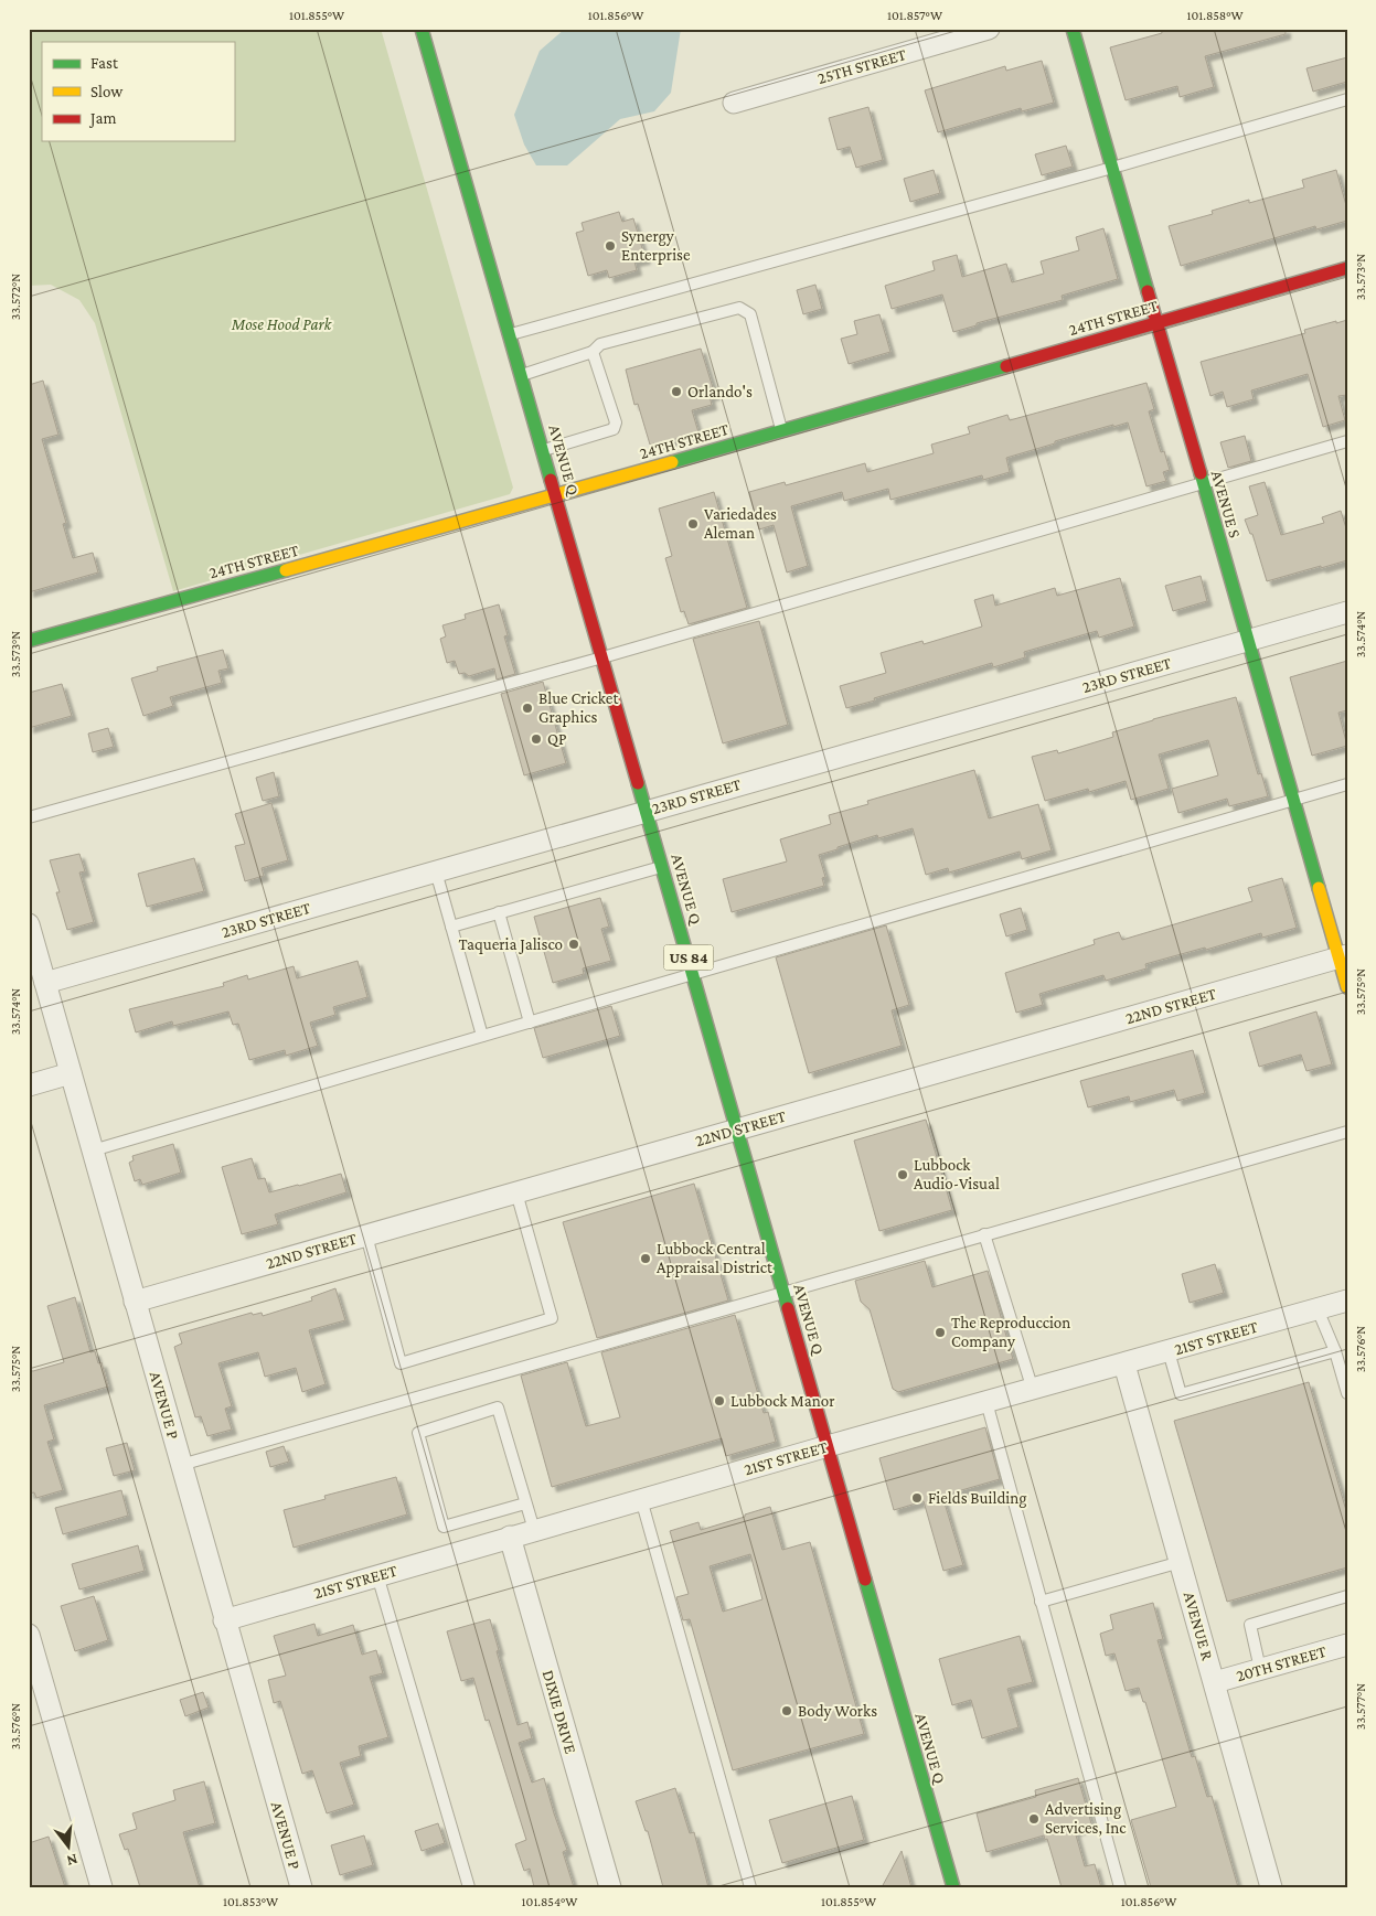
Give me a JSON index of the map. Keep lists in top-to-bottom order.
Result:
{
  "streets": {
    "main road": [
      "24TH STREET",
      "AVENUE Q",
      "AVENUE S",
      "US 84"
    ],
    "street": [
      "25TH STREET",
      "23RD STREET",
      "22ND STREET",
      "21ST STREET",
      "AVENUE P",
      "AVENUE R",
      "20TH STREET",
      "DIXIE DRIVE"
    ]
  },
  "crossings": [
    ["24TH STREET", "AVENUE Q"],
    ["24TH STREET", "AVENUE S"],
    ["AVENUE Q", "23RD STREET"],
    ["AVENUE Q", "22ND STREET"],
    ["AVENUE Q", "21ST STREET"],
    ["AVENUE S", "23RD STREET"],
    ["AVENUE S", "22ND STREET"],
    ["23RD STREET", "AVENUE P"],
    ["22ND STREET", "AVENUE P"],
    ["21ST STREET", "AVENUE P"],
    ["21ST STREET", "AVENUE R"],
    ["21ST STREET", "DIXIE DRIVE"],
    ["AVENUE R", "20TH STREET"]
  ],
  "parks": ["Mose Hood Park"],
  "places": [
    "Synergy Enterprise",
    "Orlando's",
    "Variedades Aleman",
    "Blue Cricket Graphics",
    "QP",
    "Taqueria Jalisco",
    "Lubbock Audio-Visual",
    "Lubbock Central Appraisal District",
    "The Reproduccion Company",
    "Lubbock Manor",
    "Fields Building",
    "Body Works",
    "Advertising Services, Inc"
  ],
  "legend": ["Fast", "Slow", "Jam"],
  "north": "bottom",
  "coordinates": [
    "101.855°W",
    "101.856°W",
    "101.857°W",
    "101.858°W",
    "33.573°N",
    "33.572°N",
    "33.574°N",
    "33.575°N",
    "33.576°N",
    "33.577°N",
    "101.853°W",
    "101.854°W"
  ]
}
